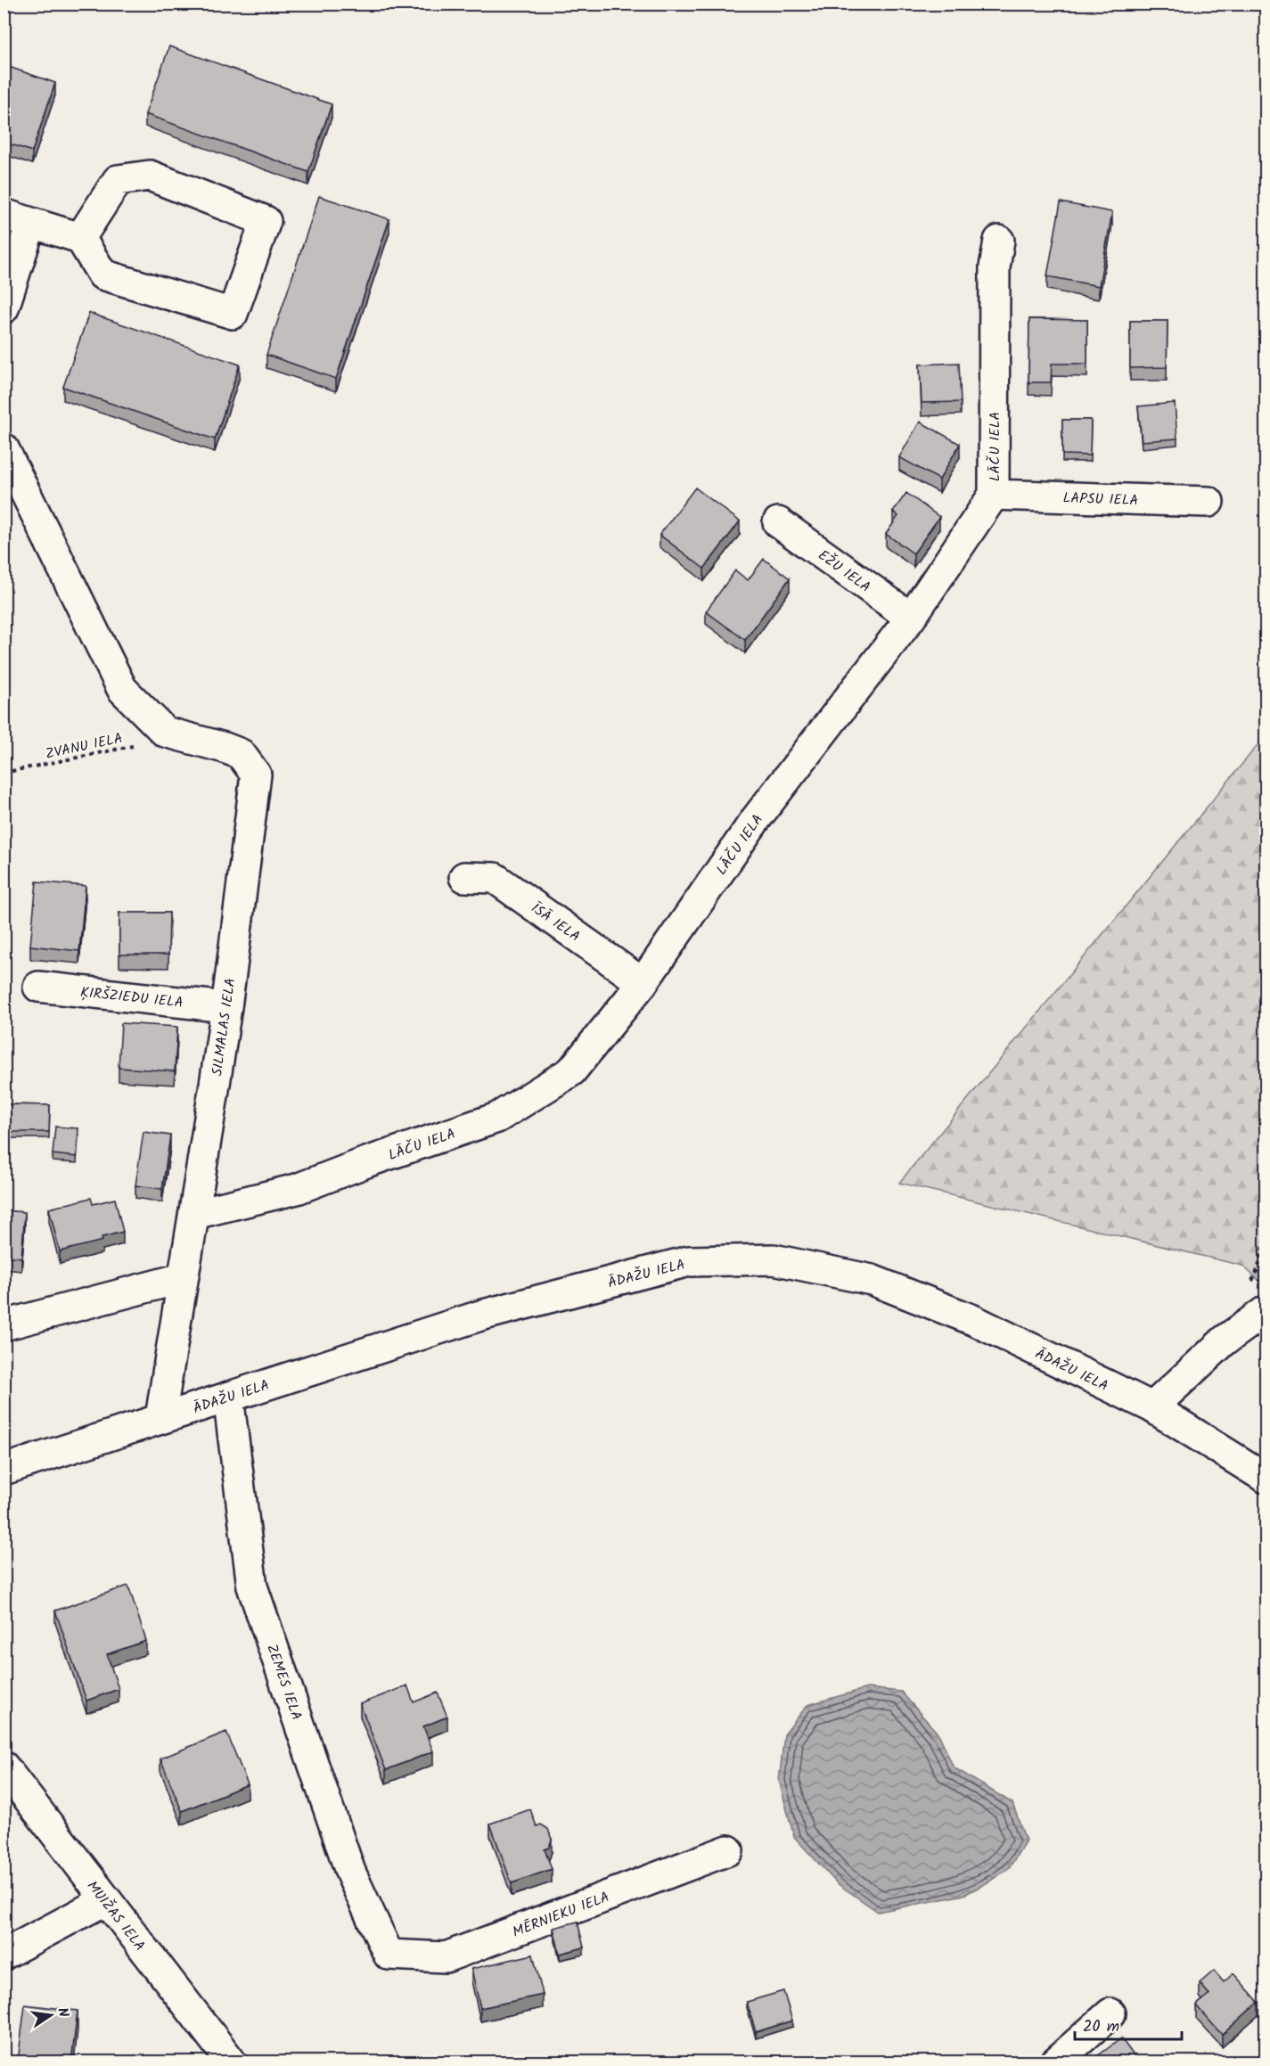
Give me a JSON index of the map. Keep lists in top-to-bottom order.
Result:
{
  "streets": {
    "street": [
      "LĀČU IELA",
      "LAPSU IELA",
      "EŽU IELA",
      "ĪSĀ IELA",
      "ĶIRŠZIEDU IELA",
      "SILMALAS IELA",
      "ĀDAŽU IELA",
      "ZEMES IELA",
      "MĒRNIEKU IELA",
      "MUIŽAS IELA"
    ],
    "path": ["ZVANU IELA"]
  },
  "crossings": [
    ["LĀČU IELA", "LAPSU IELA"],
    ["LĀČU IELA", "EŽU IELA"],
    ["LĀČU IELA", "ĪSĀ IELA"],
    ["LĀČU IELA", "SILMALAS IELA"],
    ["ZVANU IELA", "SILMALAS IELA"],
    ["ĶIRŠZIEDU IELA", "SILMALAS IELA"],
    ["SILMALAS IELA", "ĀDAŽU IELA"],
    ["ĀDAŽU IELA", "ZEMES IELA"],
    ["ZEMES IELA", "MĒRNIEKU IELA"]
  ],
  "scale_bar": "20 m",
  "north": "right"
}
